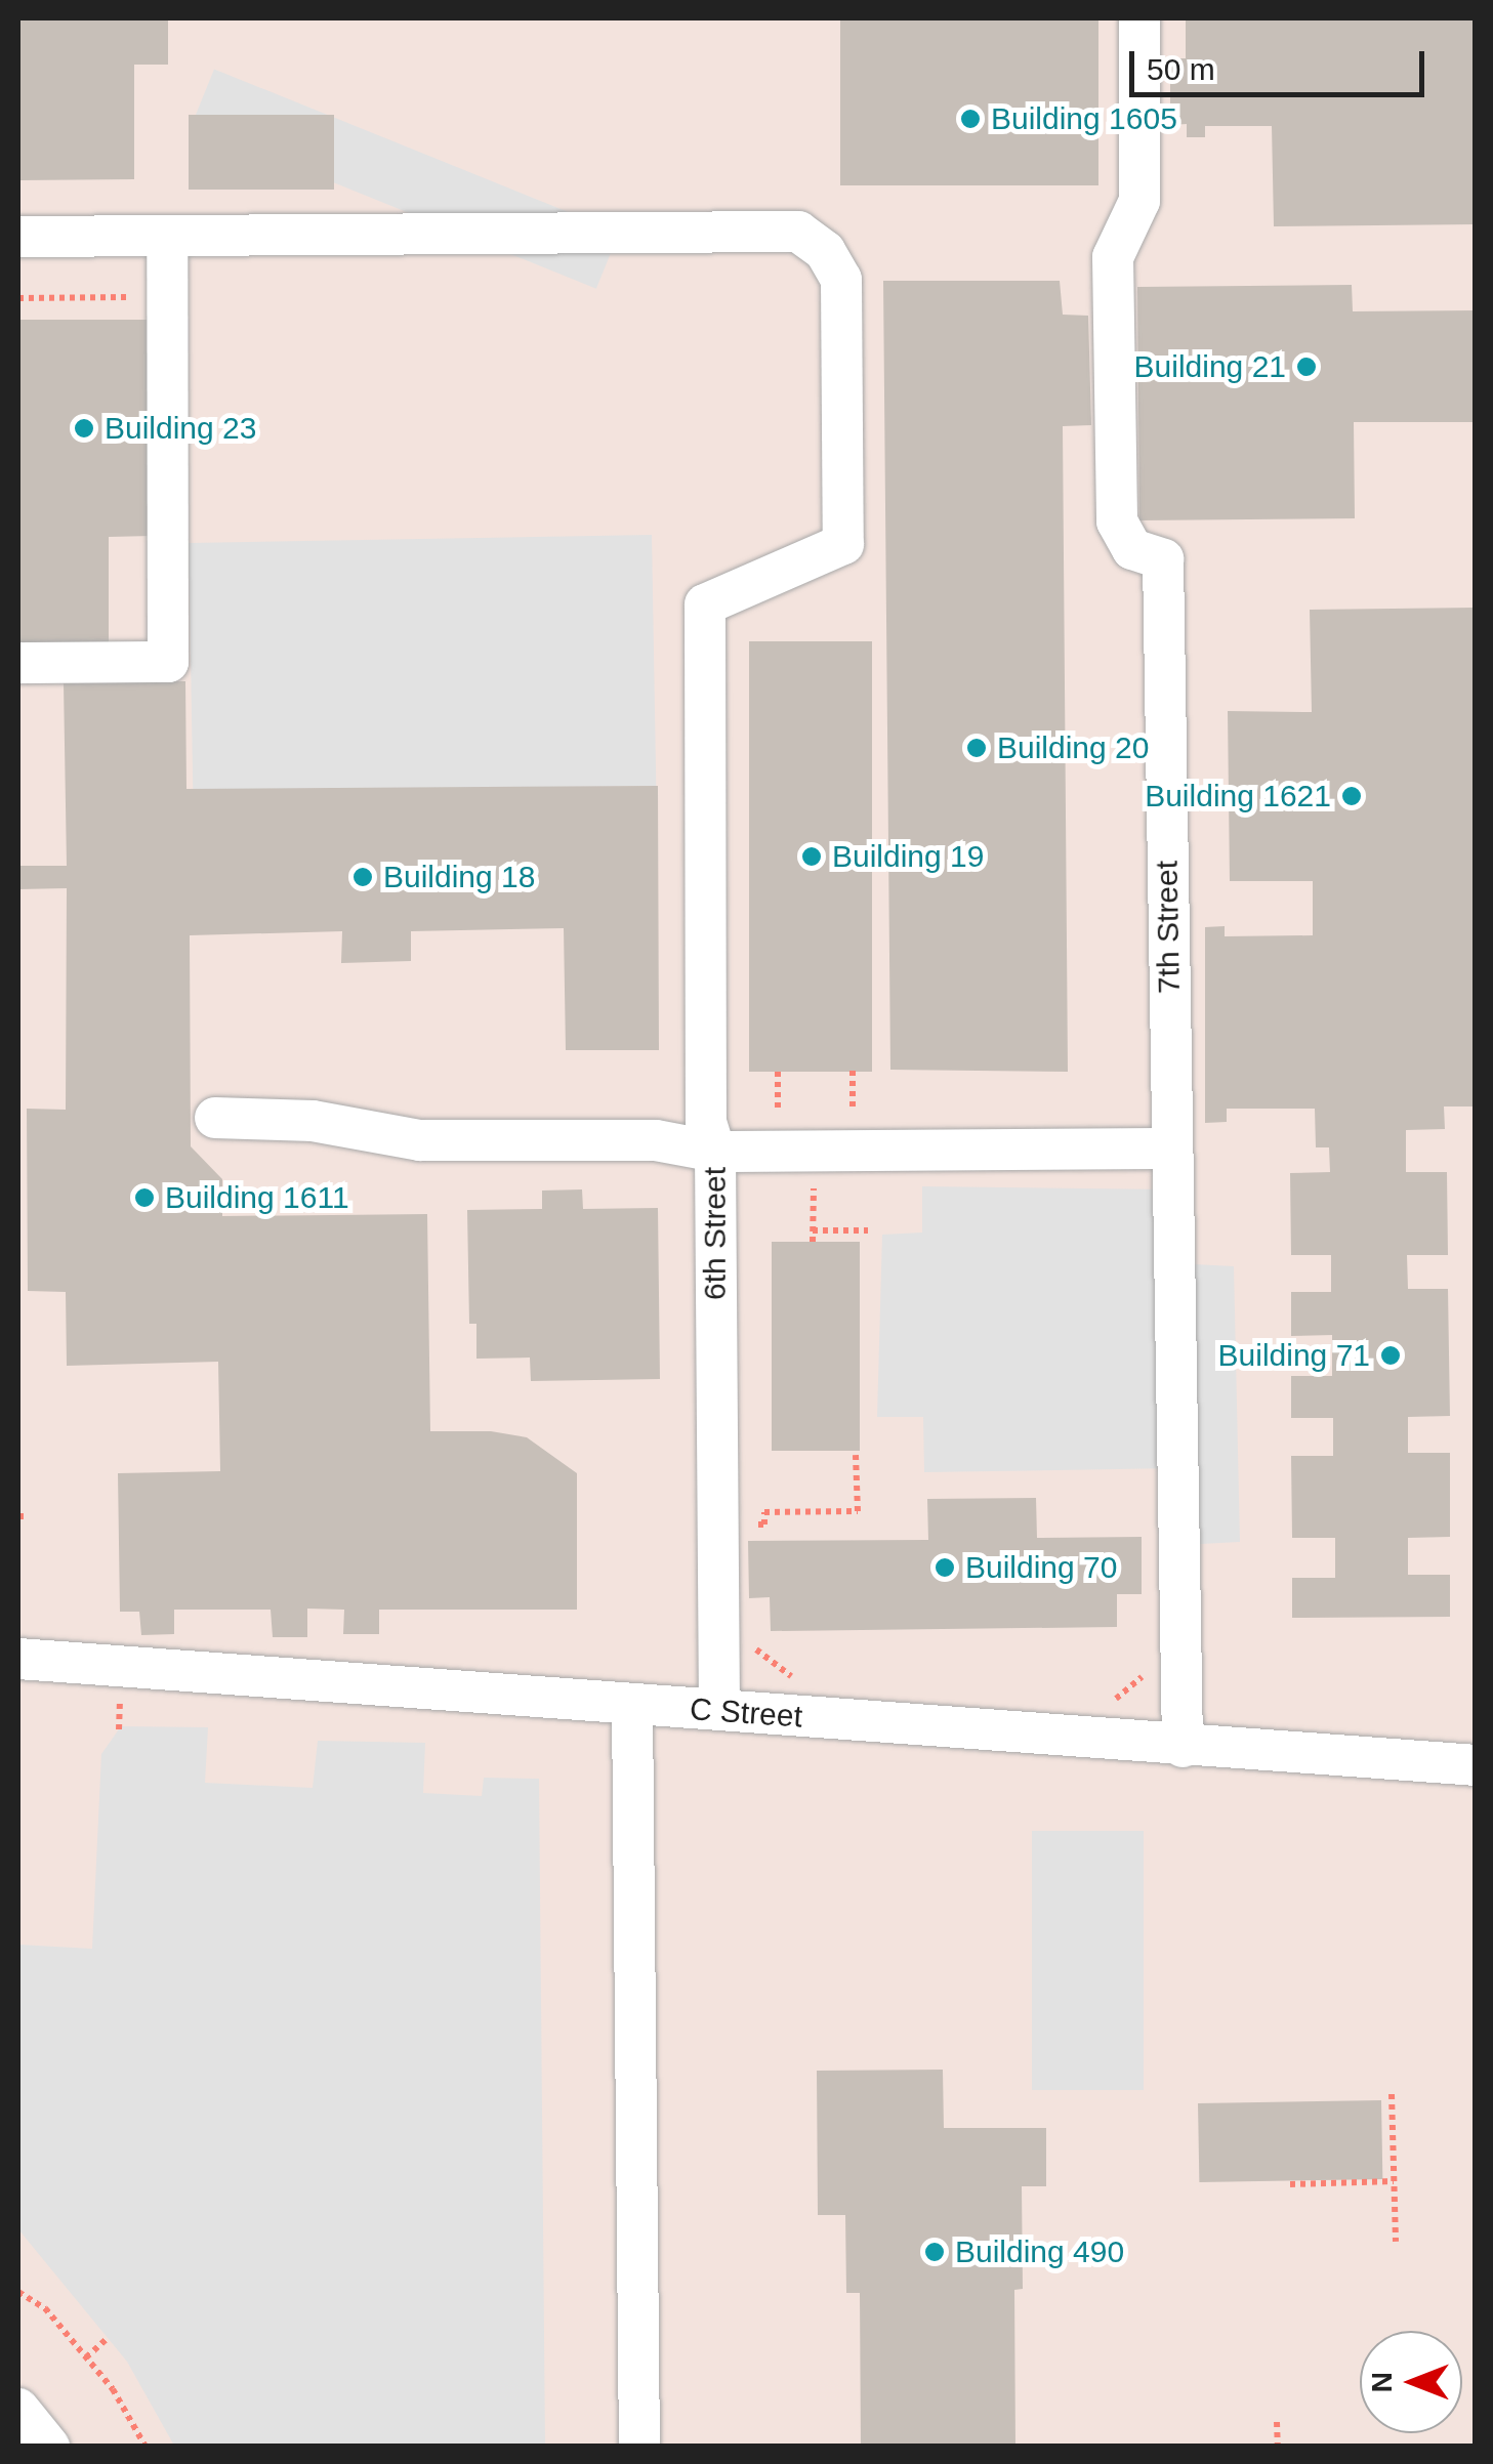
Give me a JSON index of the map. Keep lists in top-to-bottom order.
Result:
{
  "streets": {
    "street": ["7th Street", "6th Street", "C Street"]
  },
  "crossings": [
    ["7th Street", "6th Street"],
    ["7th Street", "C Street"],
    ["6th Street", "C Street"]
  ],
  "places": [
    "Building 1605",
    "Building 21",
    "Building 23",
    "Building 20",
    "Building 1621",
    "Building 19",
    "Building 18",
    "Building 1611",
    "Building 71",
    "Building 70",
    "Building 490"
  ],
  "scale_bar": "50 m",
  "north": "left"
}
